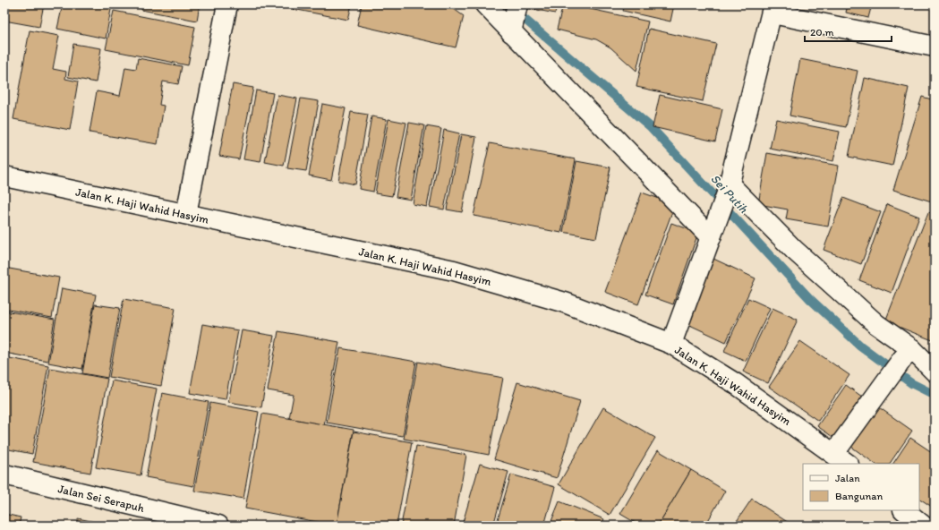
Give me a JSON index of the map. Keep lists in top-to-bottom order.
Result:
{
  "streets": {
    "street": ["Jalan K. Haji Wahid Hasyim", "Jalan Sei Serapuh"]
  },
  "water": ["Sei Putih"],
  "legend": ["Jalan", "Bangunan"],
  "scale_bar": "20 m"
}
